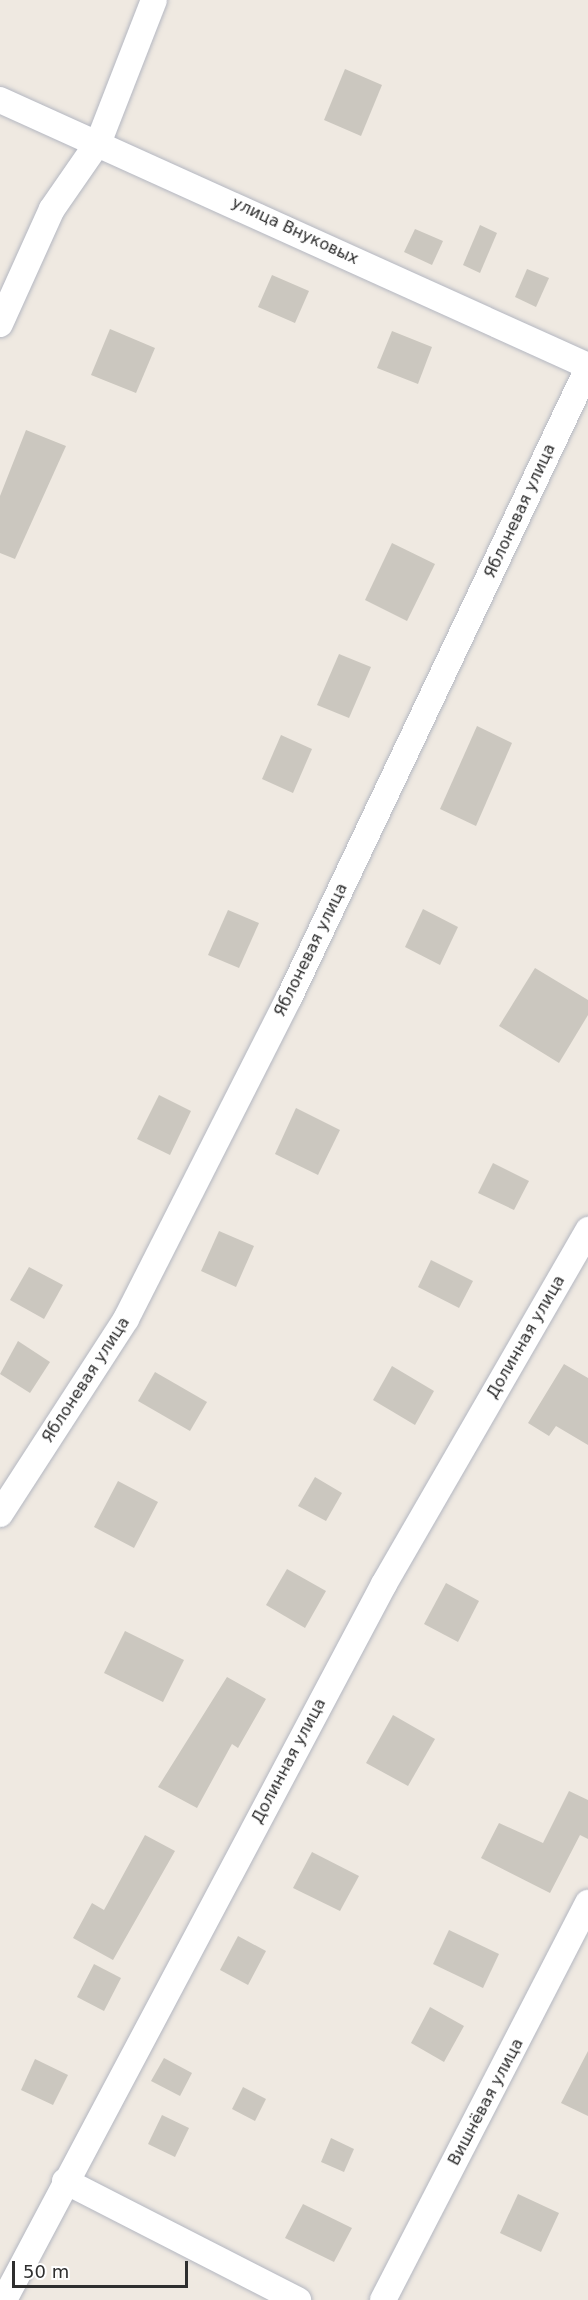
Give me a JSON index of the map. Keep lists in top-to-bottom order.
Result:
{
  "streets": {
    "street": [
      "улица Внуковых",
      "Яблоневая улица",
      "Долинная улица",
      "Вишнёвая улица"
    ]
  },
  "crossings": [
    ["улица Внуковых", "Яблоневая улица"]
  ],
  "scale_bar": "50 m"
}
